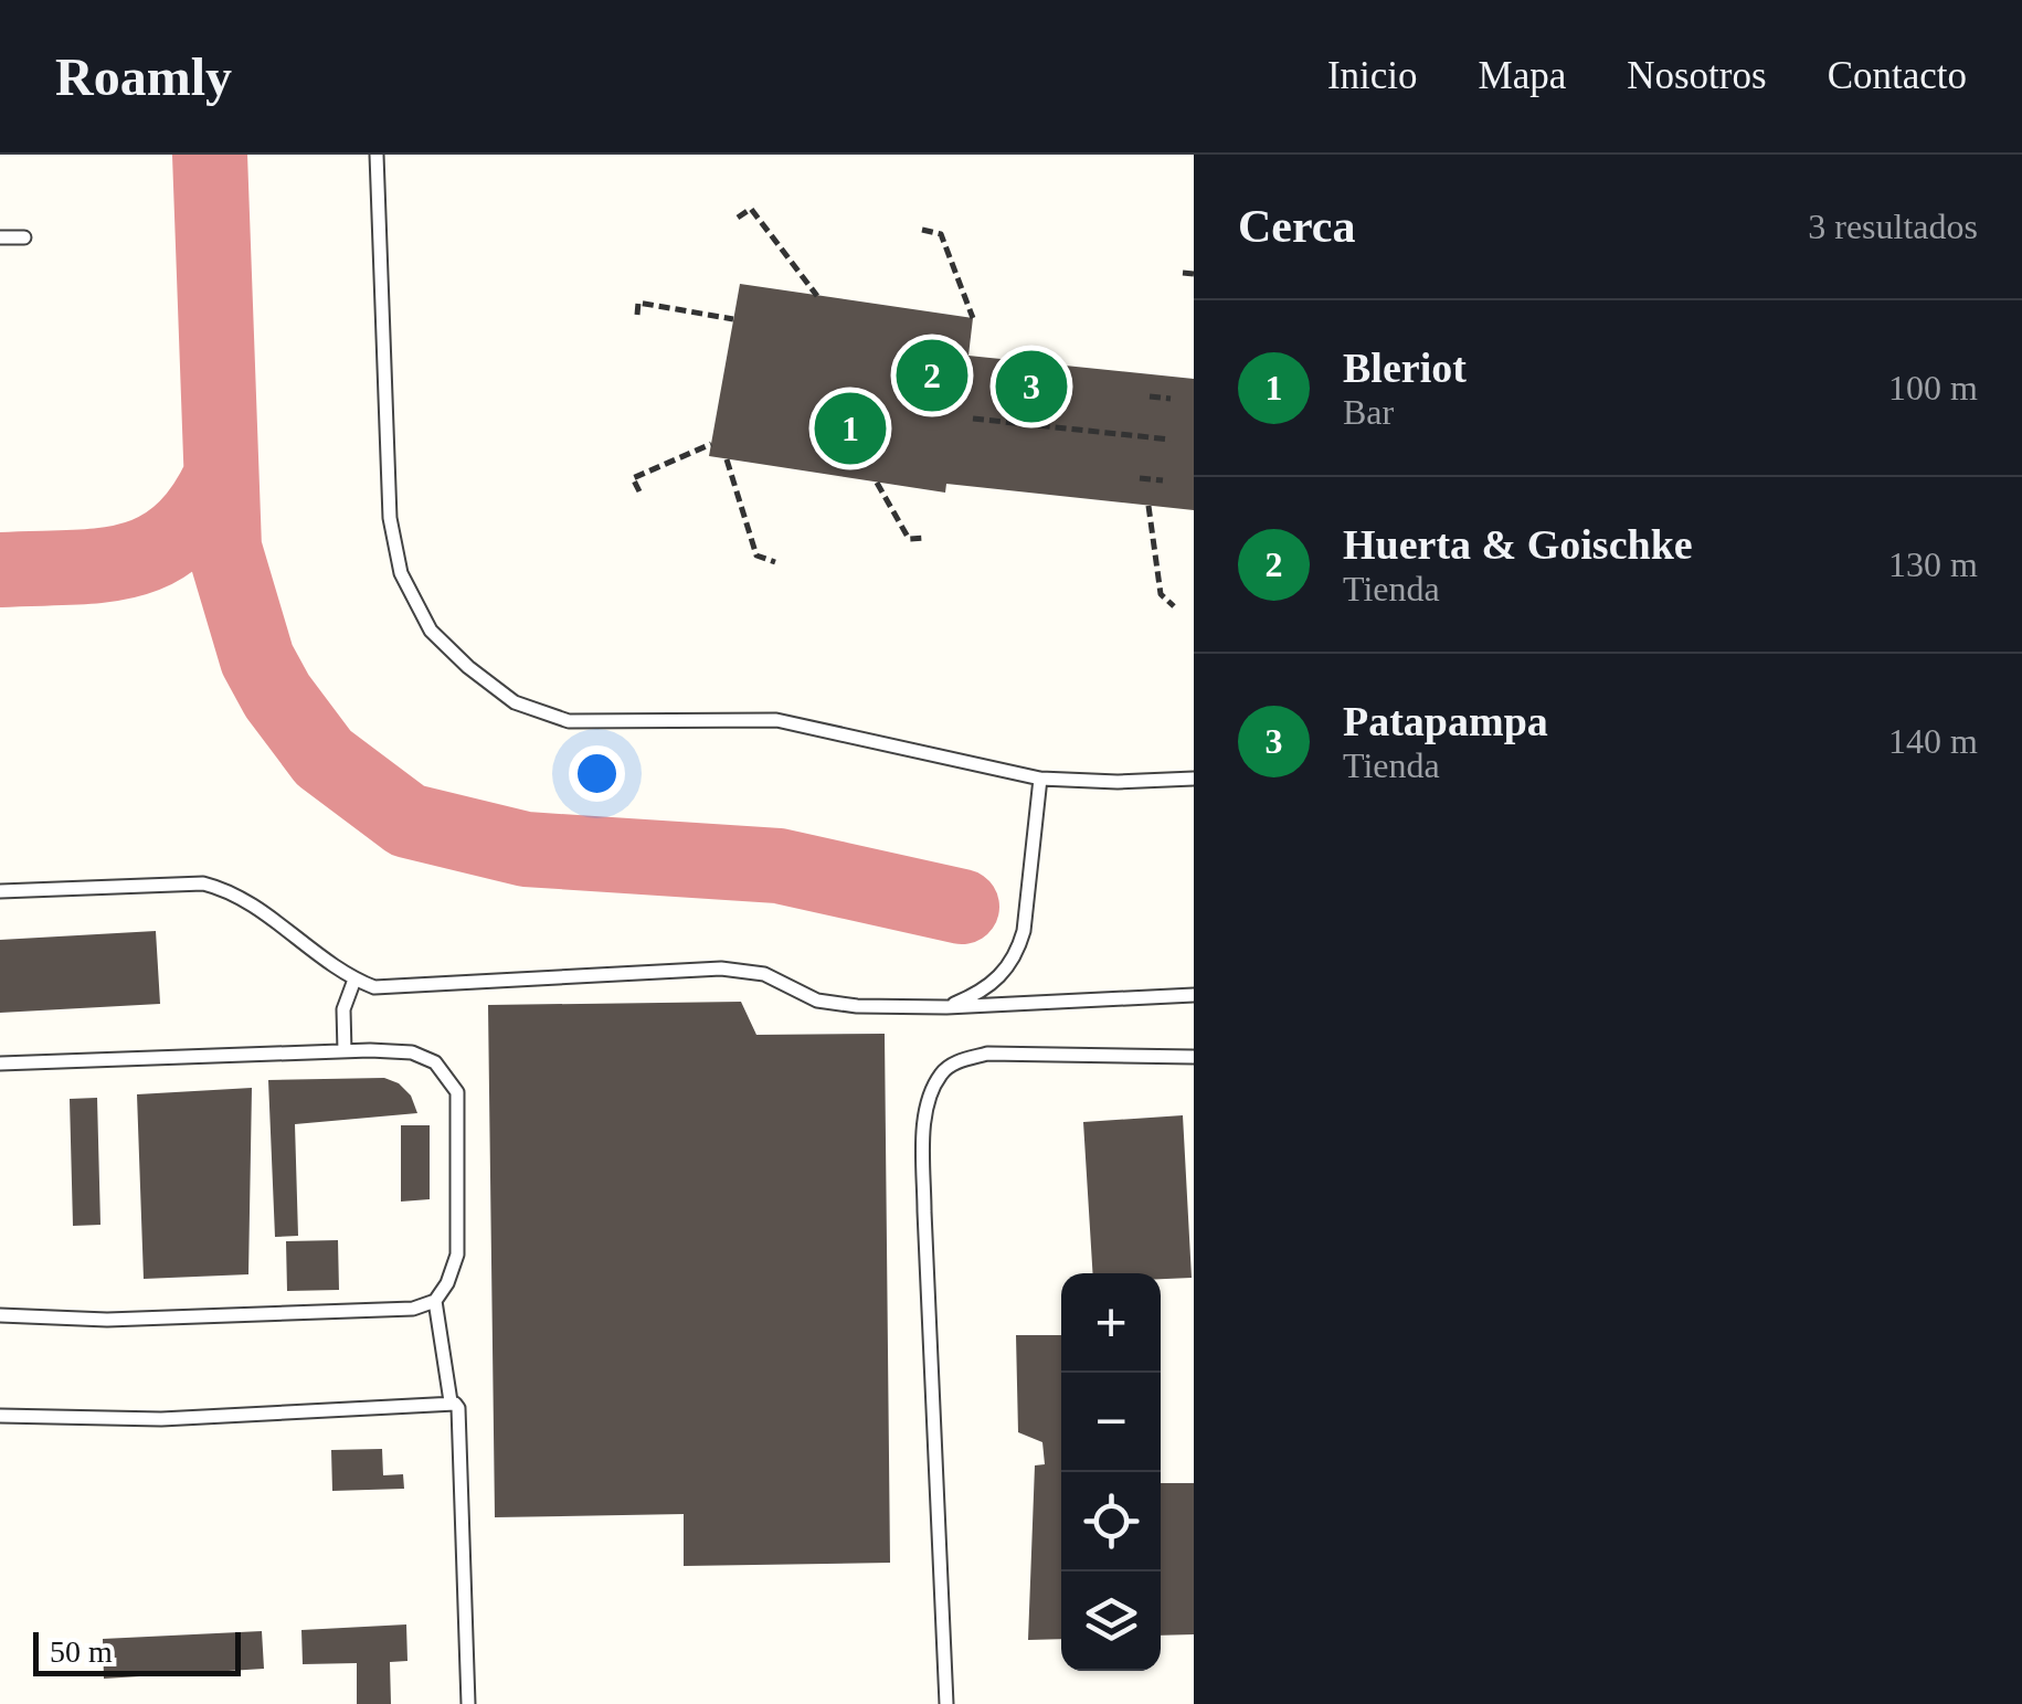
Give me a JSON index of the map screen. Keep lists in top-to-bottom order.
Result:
{
  "scale_bar": "50 m",
  "page": {
    "header": "Roamly",
    "nav": [
      "Inicio",
      "Mapa",
      "Nosotros",
      "Contacto"
    ],
    "heading": ["Cerca", "3 resultados"],
    "list": [
      {
        "mark": "1",
        "name": "Bleriot",
        "note": "Bar",
        "value": "100 m"
      },
      {
        "mark": "2",
        "name": "Huerta & Goischke",
        "note": "Tienda",
        "value": "130 m"
      },
      {
        "mark": "3",
        "name": "Patapampa",
        "note": "Tienda",
        "value": "140 m"
      }
    ],
    "pins": ["2", "3", "1"],
    "map_buttons": ["+", "−"],
    "scale": "50 m"
  }
}
